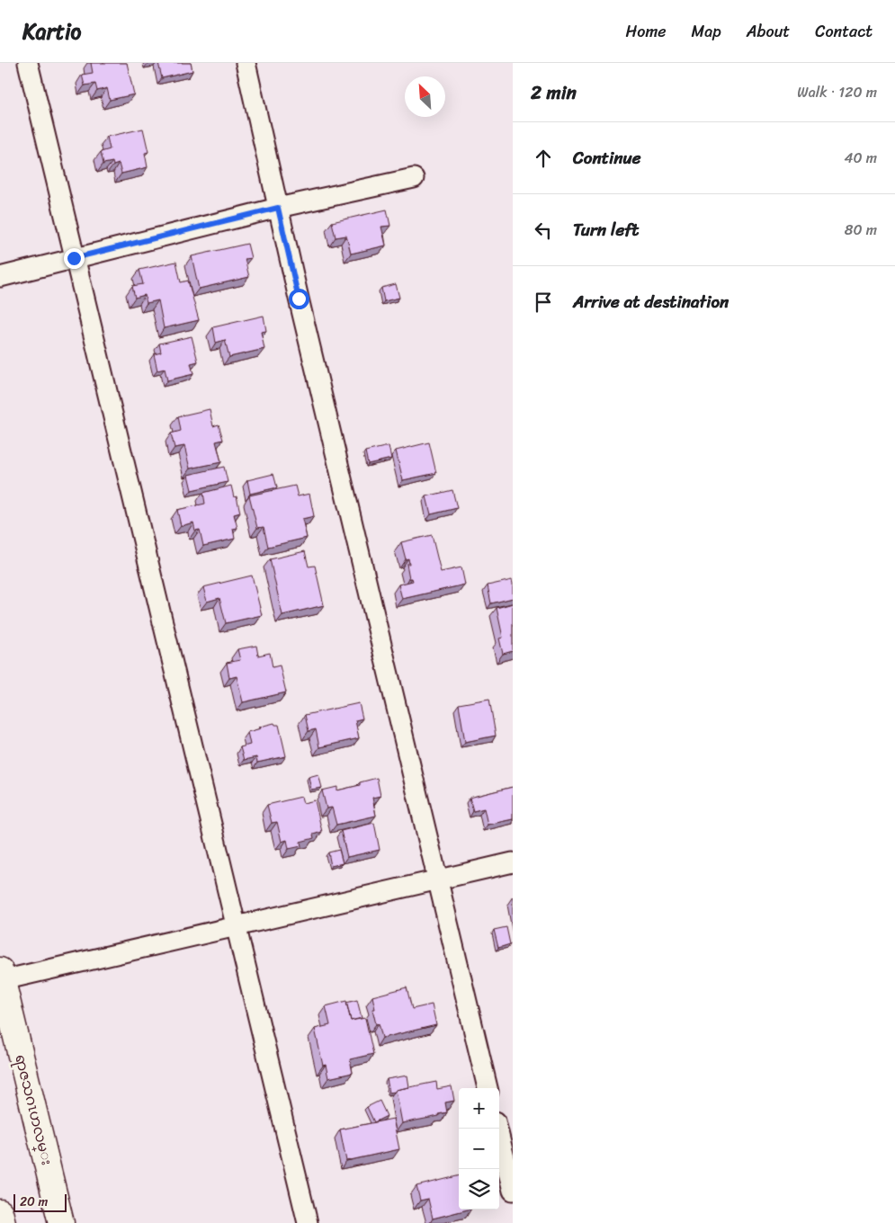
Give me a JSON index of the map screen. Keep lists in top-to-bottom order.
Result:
{
  "streets": {
    "main road": ["ရာဇသဂၤဟလမ္း"]
  },
  "scale_bar": "20 m",
  "north": "top left",
  "page": {
    "header": "Kartio",
    "nav": [
      "Home",
      "Map",
      "About",
      "Contact"
    ],
    "heading": ["2 min", "Walk · 120 m"],
    "list": [
      ["Continue", "40 m"],
      ["Turn left", "80 m"],
      "Arrive at destination"
    ],
    "map_buttons": ["+", "−"],
    "scale": "20 m"
  }
}
